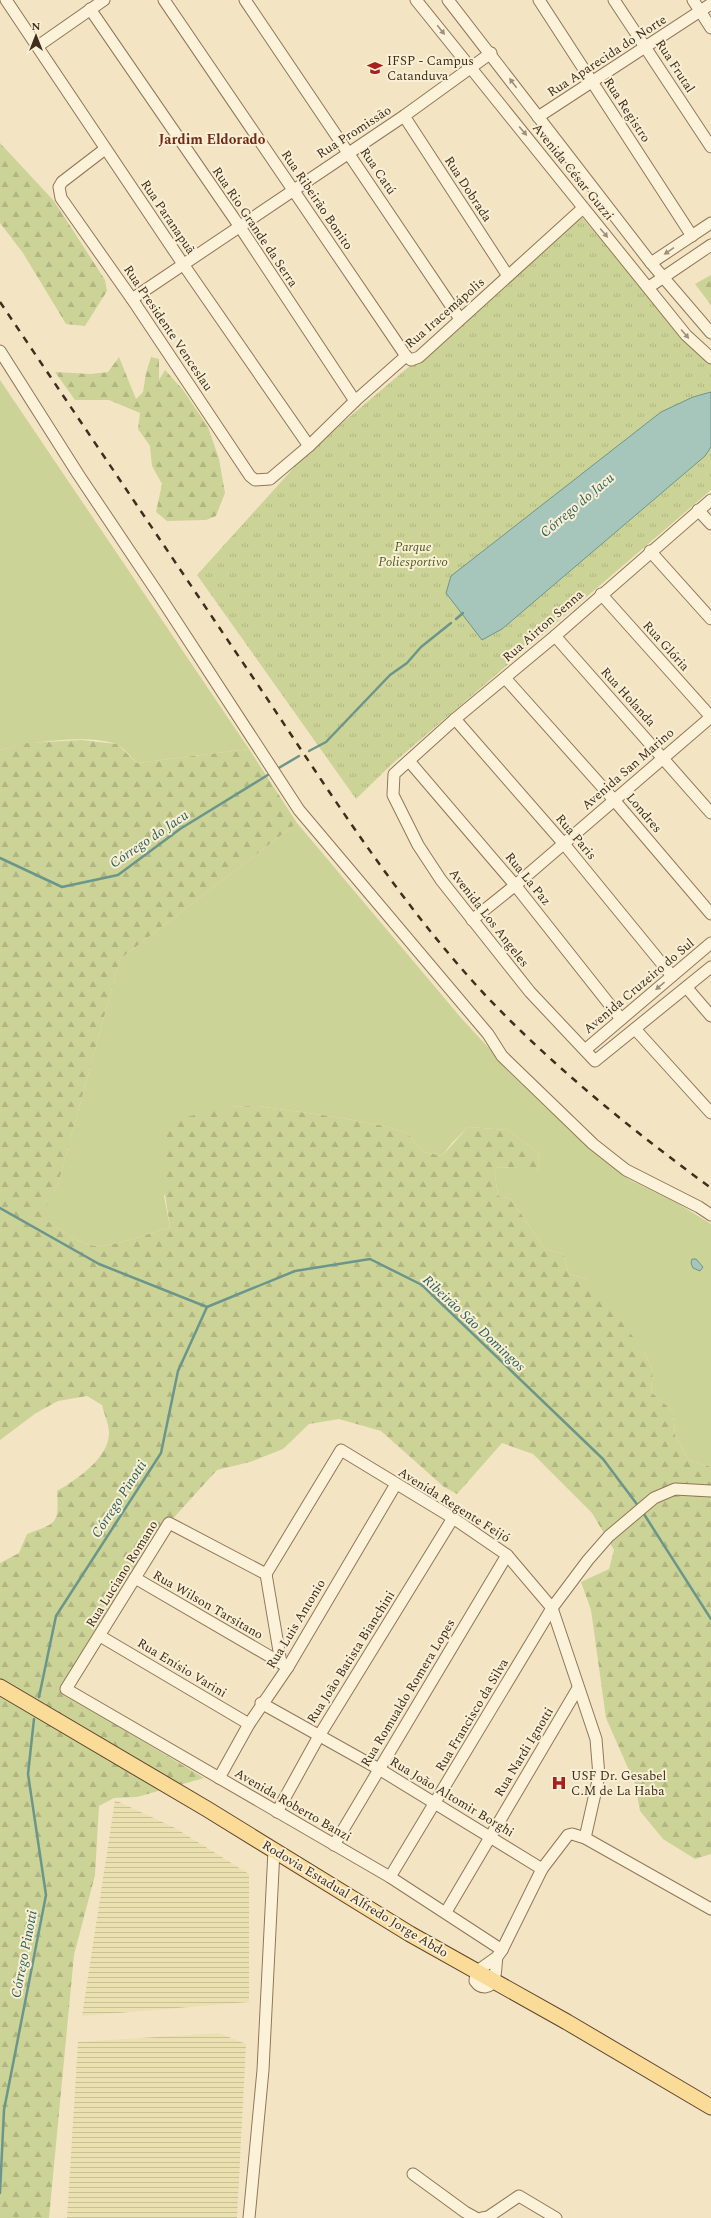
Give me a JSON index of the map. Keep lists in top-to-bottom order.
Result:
{
  "streets": {
    "main road": ["Rodovia Estadual Alfredo Jorge Abdo"],
    "street": [
      "Rua Aparecida do Norte",
      "Rua Frutal",
      "Rua Registro",
      "Rua Promissão",
      "Rua Catú",
      "Avenida César Guzzi",
      "Rua Dobrada",
      "Rua Ribeirão Bonito",
      "Rua Paranapuã",
      "Rua Rio Grande da Serra",
      "Rua Iracemápolis",
      "Rua Presidente Venceslau",
      "Rua Airton Senna",
      "Rua Glória",
      "Rua Holanda",
      "Avenida San Marino",
      "Londres",
      "Rua Paris",
      "Rua La Paz",
      "Avenida Los Angeles",
      "Avenida Cruzeiro do Sul",
      "Avenida Regente Feijó",
      "Rua Luciano Romano",
      "Rua Wilson Tarsitano",
      "Rua Luis Antonio",
      "Rua João Batista Bianchini",
      "Rua Enísio Varini",
      "Rua Romualdo Romera Lopes",
      "Rua Francisco da Silva",
      "Rua Nardi Ignotti",
      "Rua João Altomir Borghi",
      "Avenida Roberto Banzi"
    ]
  },
  "crossings": [
    ["Rua Aparecida do Norte", "Rua Frutal"],
    ["Rua Aparecida do Norte", "Rua Registro"],
    ["Rua Aparecida do Norte", "Avenida César Guzzi"],
    ["Rua Promissão", "Rua Catú"],
    ["Rua Promissão", "Avenida César Guzzi"],
    ["Rua Promissão", "Rua Dobrada"],
    ["Rua Promissão", "Rua Ribeirão Bonito"],
    ["Rua Promissão", "Rua Paranapuã"],
    ["Rua Promissão", "Rua Rio Grande da Serra"],
    ["Rua Promissão", "Rua Presidente Venceslau"],
    ["Rua Catú", "Rua Iracemápolis"],
    ["Avenida César Guzzi", "Rua Iracemápolis"],
    ["Rua Dobrada", "Rua Iracemápolis"],
    ["Rua Ribeirão Bonito", "Rua Iracemápolis"],
    ["Rua Paranapuã", "Rua Iracemápolis"],
    ["Rua Paranapuã", "Rua Presidente Venceslau"],
    ["Rua Rio Grande da Serra", "Rua Iracemápolis"],
    ["Rua Iracemápolis", "Rua Presidente Venceslau"],
    ["Rua Airton Senna", "Rua Glória"],
    ["Rua Airton Senna", "Rua Holanda"],
    ["Rua Airton Senna", "Londres"],
    ["Rua Airton Senna", "Rua Paris"],
    ["Rua Airton Senna", "Rua La Paz"],
    ["Rua Airton Senna", "Avenida Los Angeles"],
    ["Rua Glória", "Avenida San Marino"],
    ["Rua Holanda", "Avenida San Marino"],
    ["Avenida San Marino", "Londres"],
    ["Avenida San Marino", "Rua Paris"],
    ["Avenida San Marino", "Rua La Paz"],
    ["Avenida San Marino", "Avenida Los Angeles"],
    ["Rua Paris", "Avenida Cruzeiro do Sul"],
    ["Rua La Paz", "Avenida Cruzeiro do Sul"],
    ["Avenida Los Angeles", "Avenida Cruzeiro do Sul"],
    ["Avenida Regente Feijó", "Rua Luciano Romano"],
    ["Avenida Regente Feijó", "Rua Luis Antonio"],
    ["Avenida Regente Feijó", "Rua João Batista Bianchini"],
    ["Avenida Regente Feijó", "Rua Romualdo Romera Lopes"],
    ["Avenida Regente Feijó", "Rua Francisco da Silva"],
    ["Avenida Regente Feijó", "Rua Nardi Ignotti"],
    ["Rua Luciano Romano", "Rua Wilson Tarsitano"],
    ["Rua Luciano Romano", "Rua Enísio Varini"],
    ["Rua Luciano Romano", "Avenida Roberto Banzi"],
    ["Rua Wilson Tarsitano", "Rua Luis Antonio"],
    ["Rua Luis Antonio", "Rua Enísio Varini"],
    ["Rua Luis Antonio", "Rua João Altomir Borghi"],
    ["Rua Luis Antonio", "Avenida Roberto Banzi"],
    ["Rua João Batista Bianchini", "Rua João Altomir Borghi"],
    ["Rua João Batista Bianchini", "Avenida Roberto Banzi"],
    ["Rua Romualdo Romera Lopes", "Rua João Altomir Borghi"],
    ["Rua Romualdo Romera Lopes", "Avenida Roberto Banzi"],
    ["Rua Francisco da Silva", "Rua João Altomir Borghi"],
    ["Rua Francisco da Silva", "Avenida Roberto Banzi"],
    ["Rua Nardi Ignotti", "Rua João Altomir Borghi"],
    ["Rua Nardi Ignotti", "Avenida Roberto Banzi"]
  ],
  "districts": ["Jardim Eldorado"],
  "water": ["Córrego do Jacu", "Ribeirão São Domingos", "Córrego Pinotti"],
  "parks": ["Parque Poliesportivo"],
  "places": {
    "school or university": ["IFSP - Campus Catanduva"],
    "hospital": ["USF Dr. Gesabel C.M de La Haba"]
  },
  "north": "top"
}
